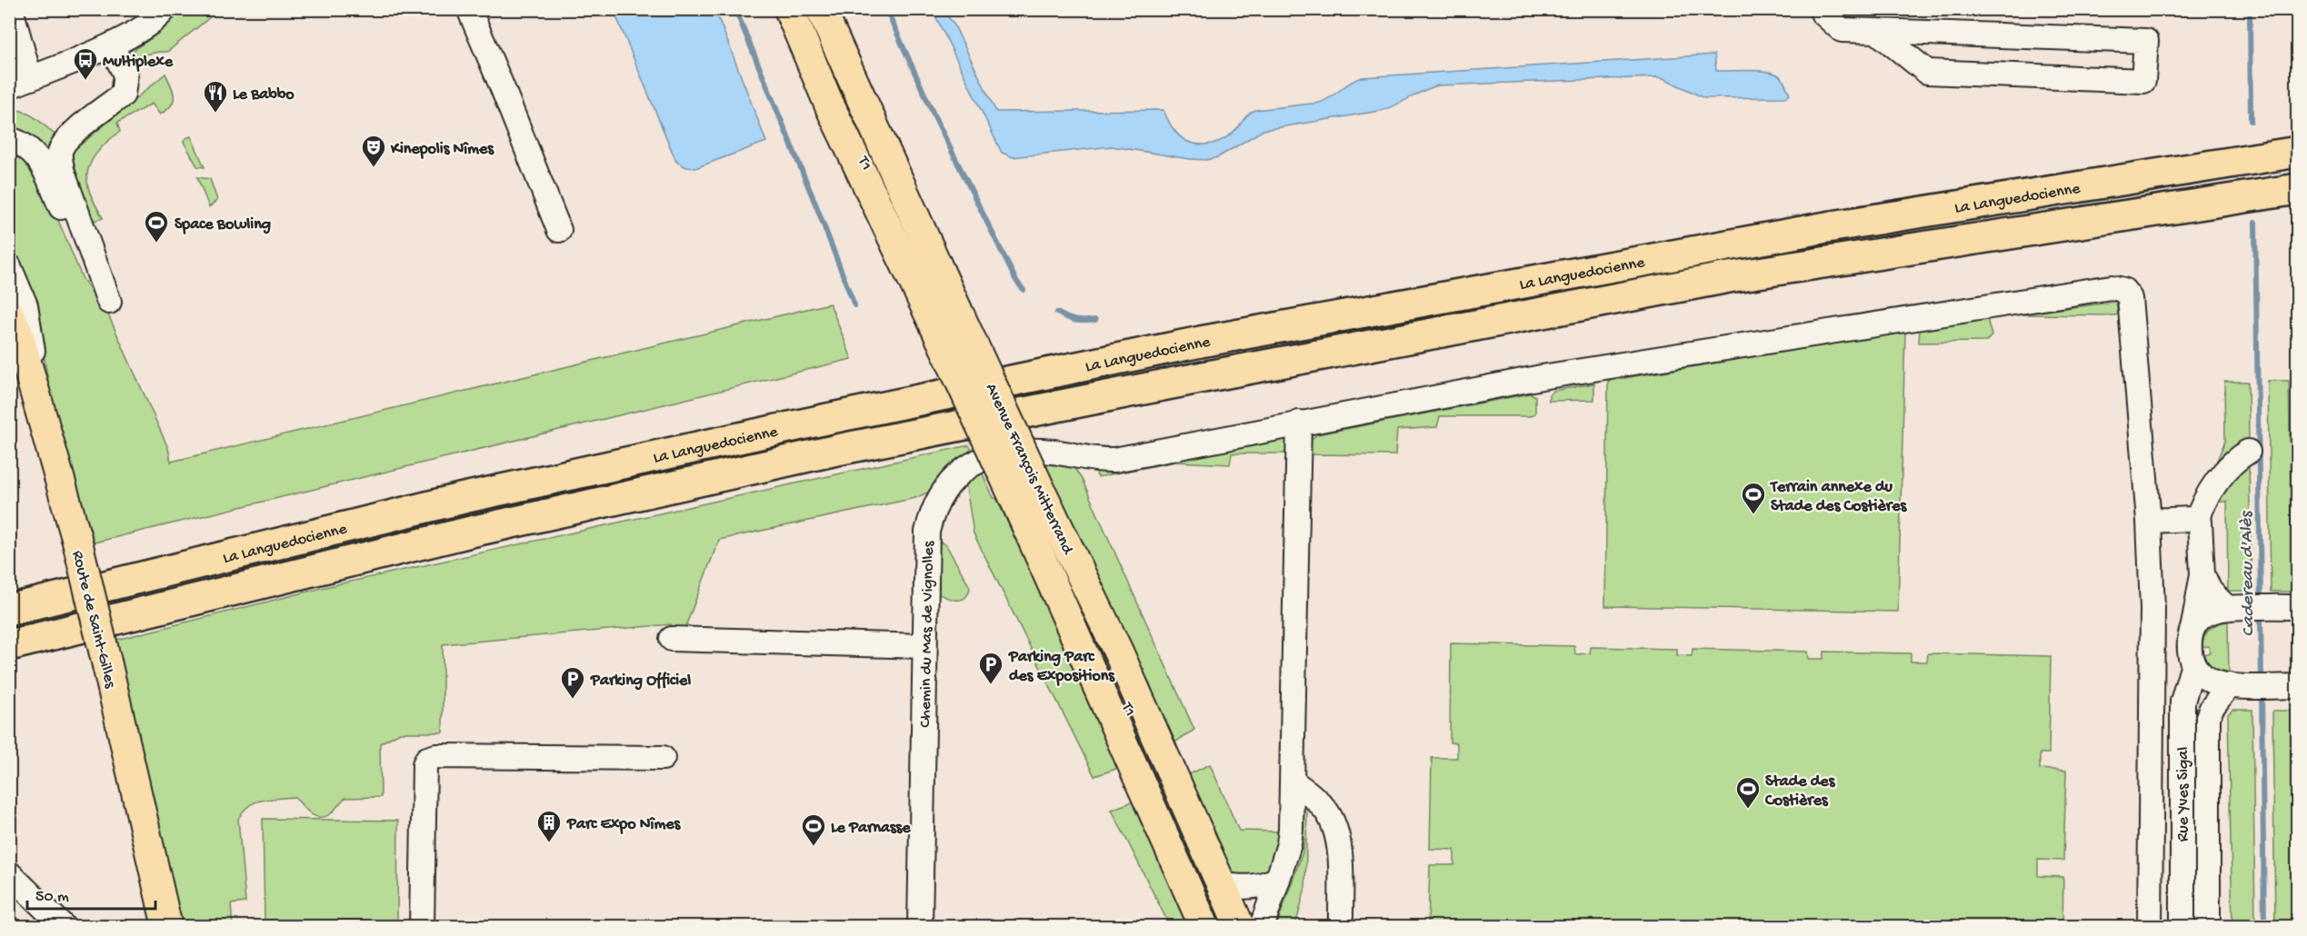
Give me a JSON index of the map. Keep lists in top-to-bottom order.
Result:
{
  "streets": {
    "highway": ["La Languedocienne"],
    "main road": ["Avenue François Mitterrand", "Route de Saint-Gilles"],
    "street": ["T1", "Chemin du Mas de Vignolles", "Rue Yves Sigal"]
  },
  "crossings": [
    ["T1", "Avenue François Mitterrand"]
  ],
  "water": ["Cadereau d'Alès"],
  "places": {
    "bus stop": ["Multiplexe"],
    "restaurant": ["Le Babbo"],
    "theatre": ["Kinepolis Nîmes"],
    "sports": [
      "Space Bowling",
      "Terrain annexe du Stade des Costières",
      "Stade des Costières",
      "Le Parnasse"
    ],
    "parking": ["Parking Parc des Expositions", "Parking Officiel"],
    "building": ["Parc Expo Nîmes"]
  },
  "scale_bar": "50 m"
}
